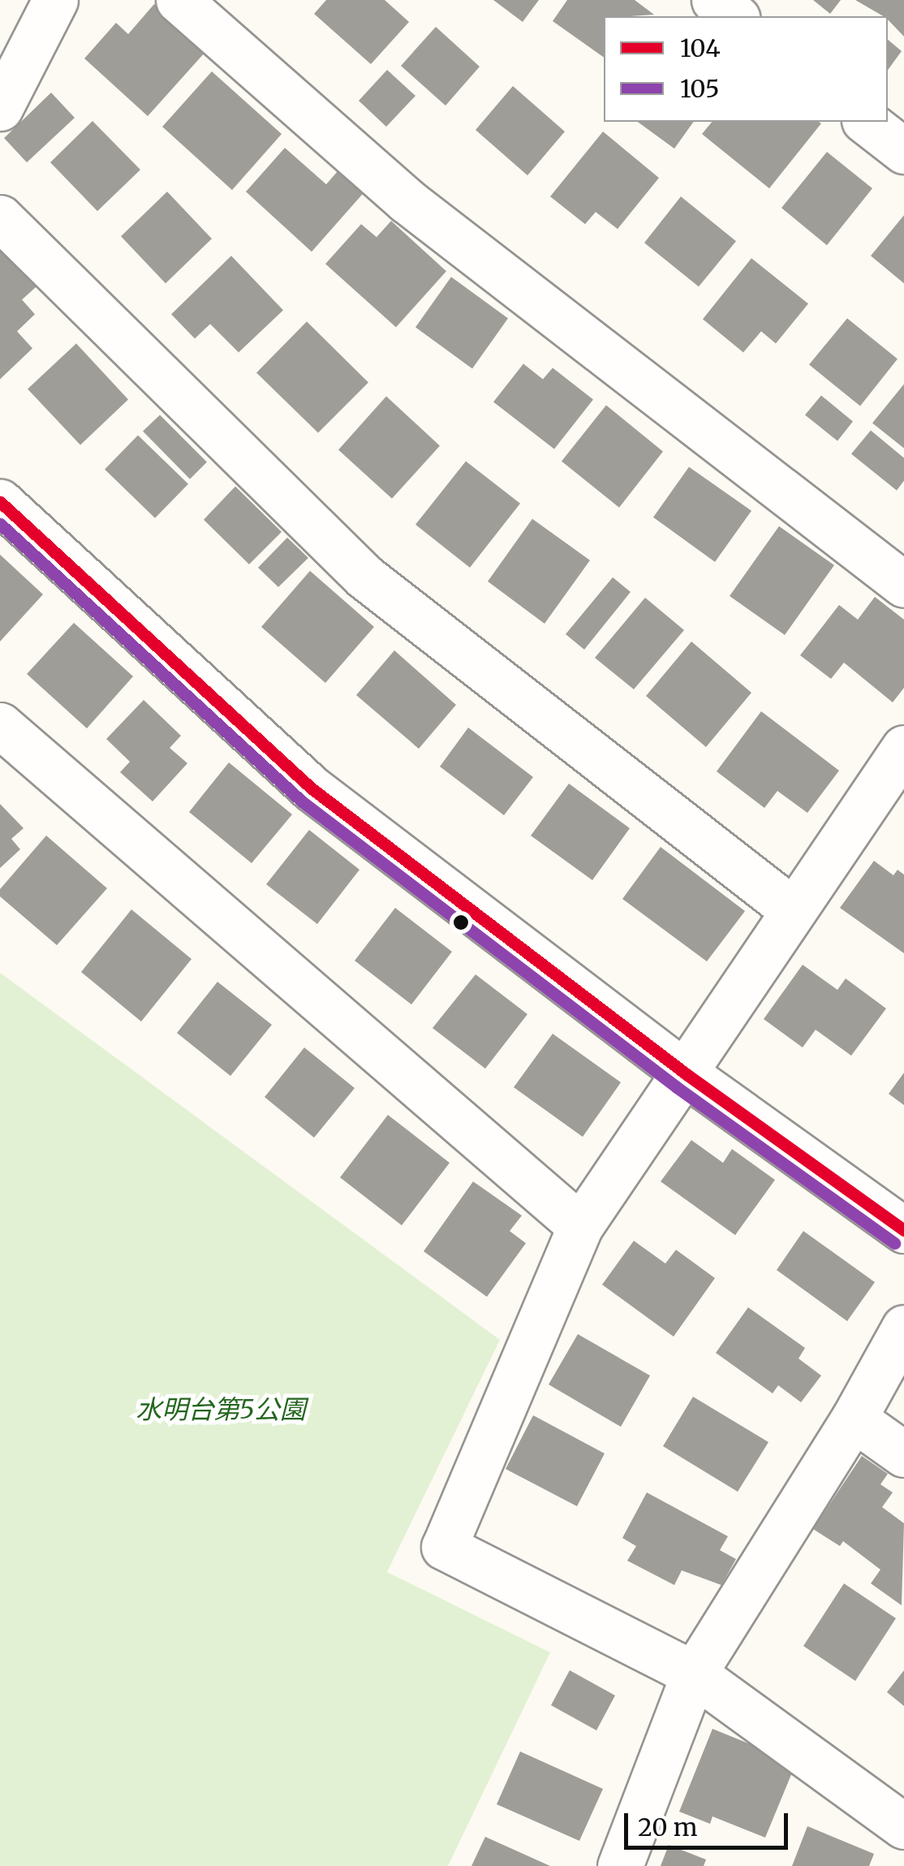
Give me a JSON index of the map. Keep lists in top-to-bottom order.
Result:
{
  "parks": ["水明台第5公園"],
  "lines": ["transit line 104", "transit line 105"],
  "legend": ["104", "105"],
  "scale_bar": "20 m"
}
